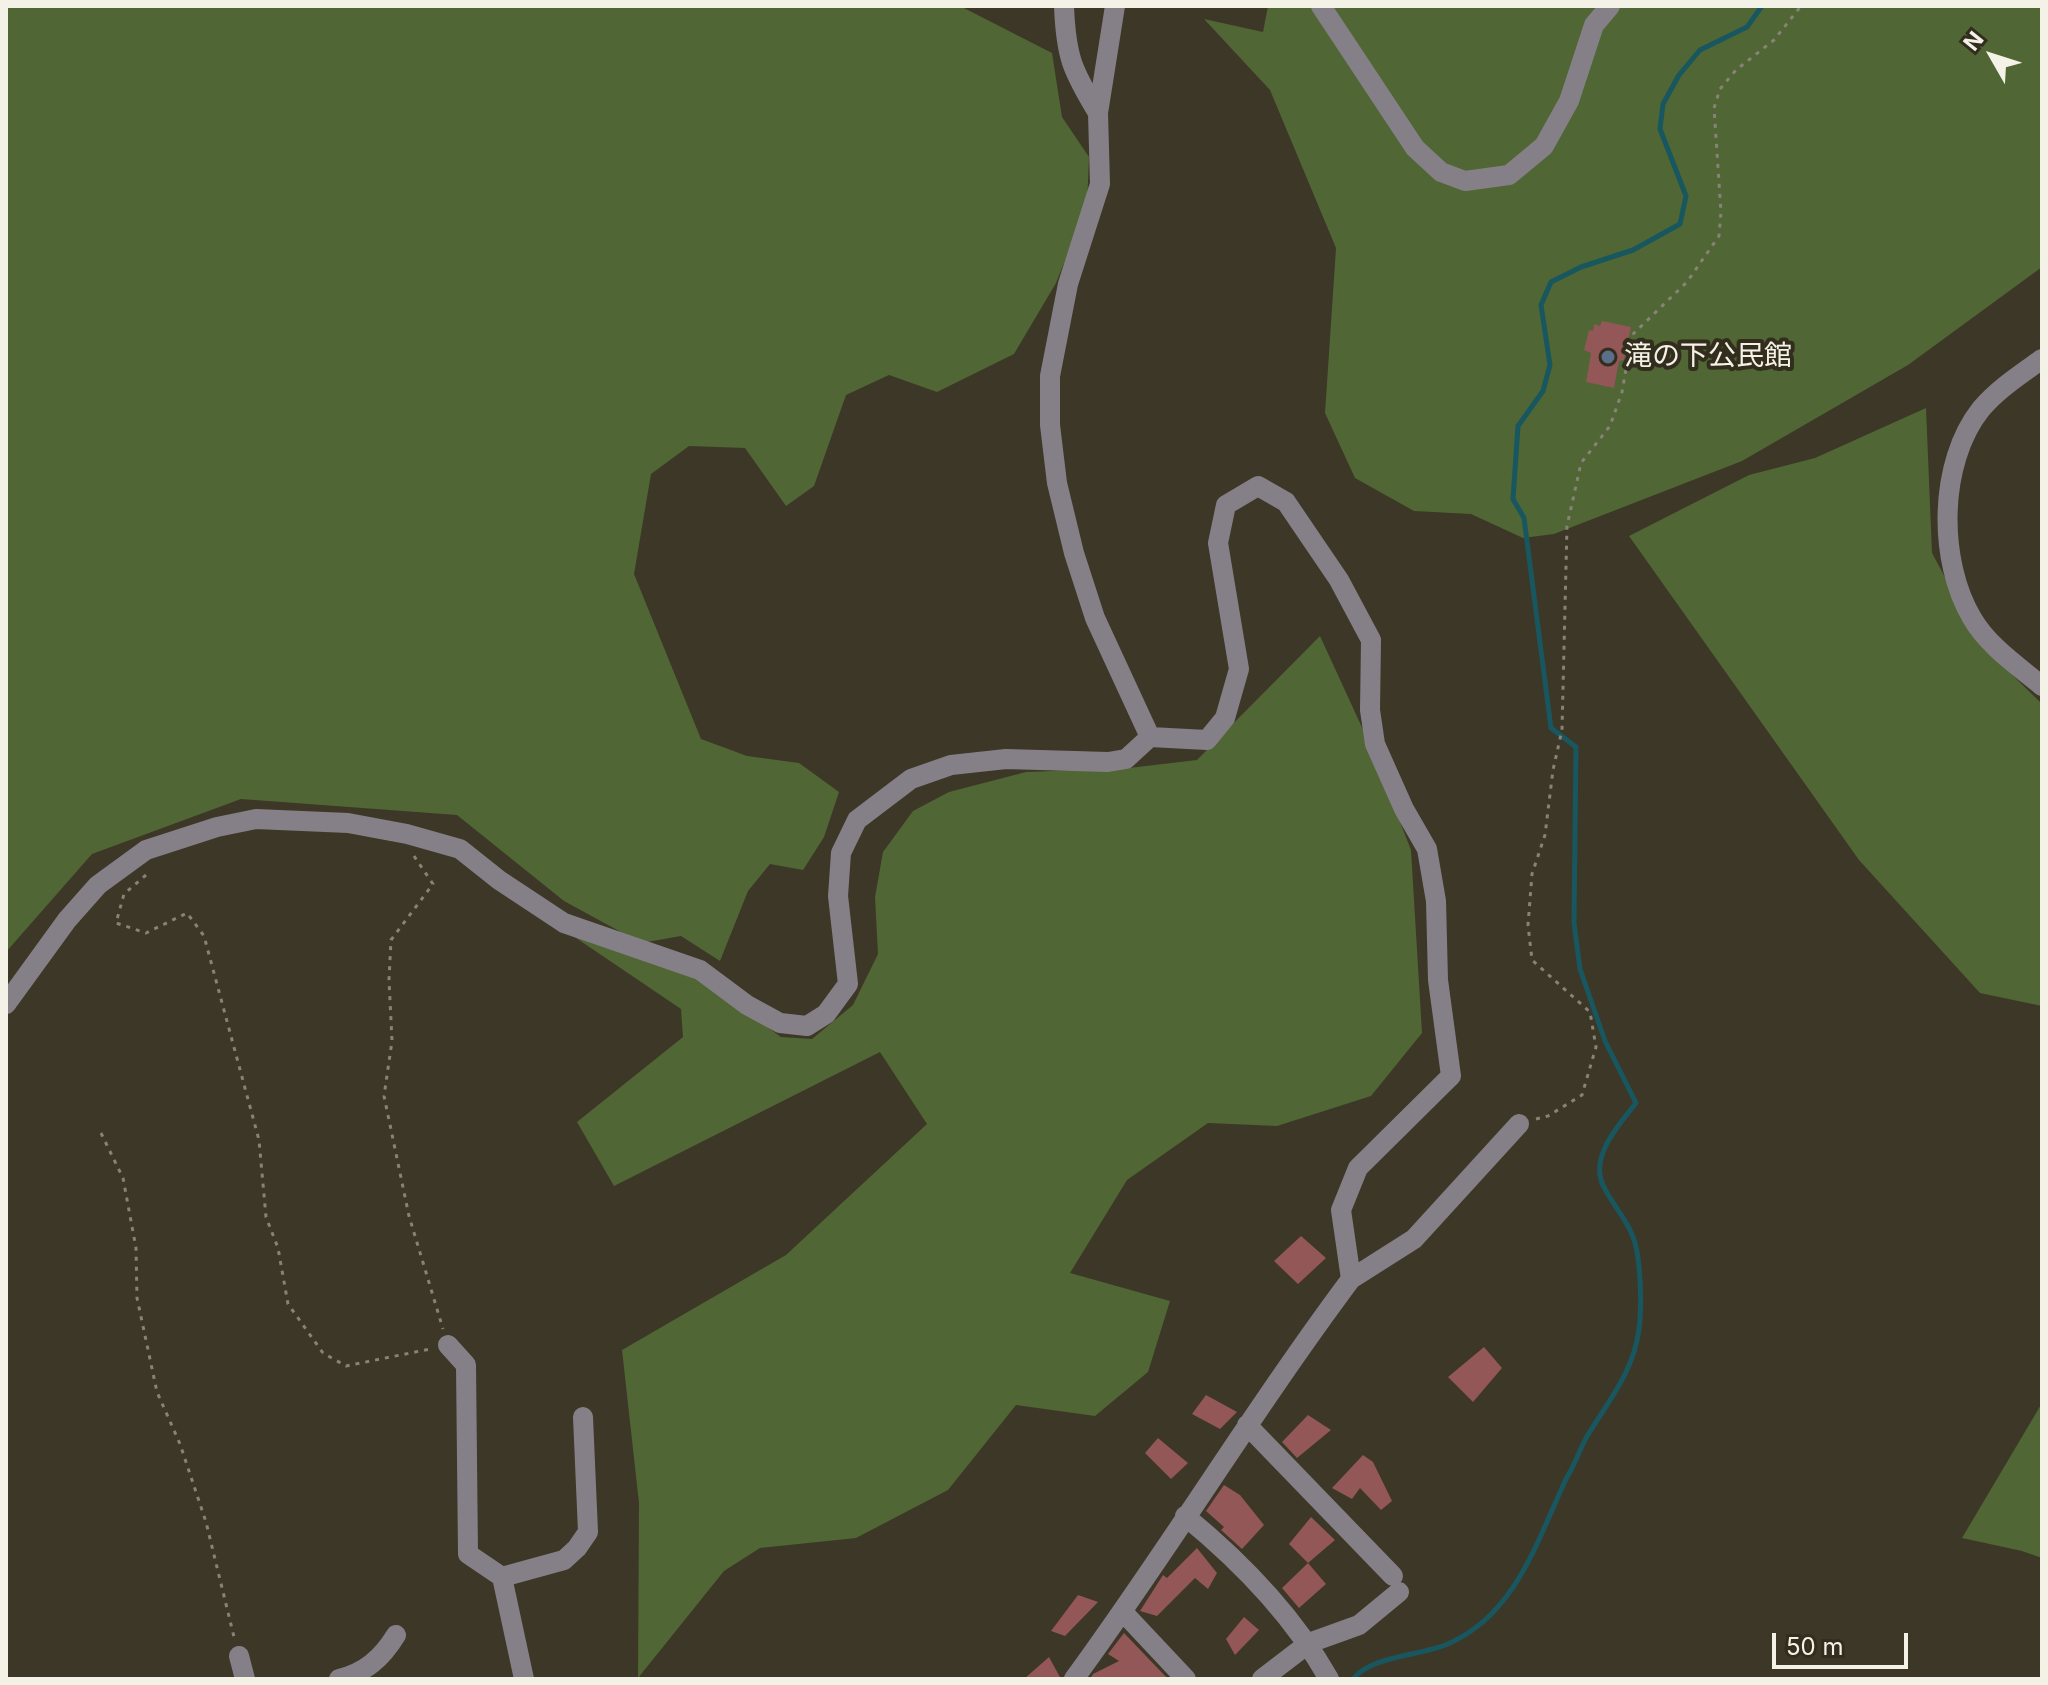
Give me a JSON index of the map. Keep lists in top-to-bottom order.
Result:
{
  "places": ["滝の下公民館"],
  "scale_bar": "50 m",
  "north": "top left"
}
